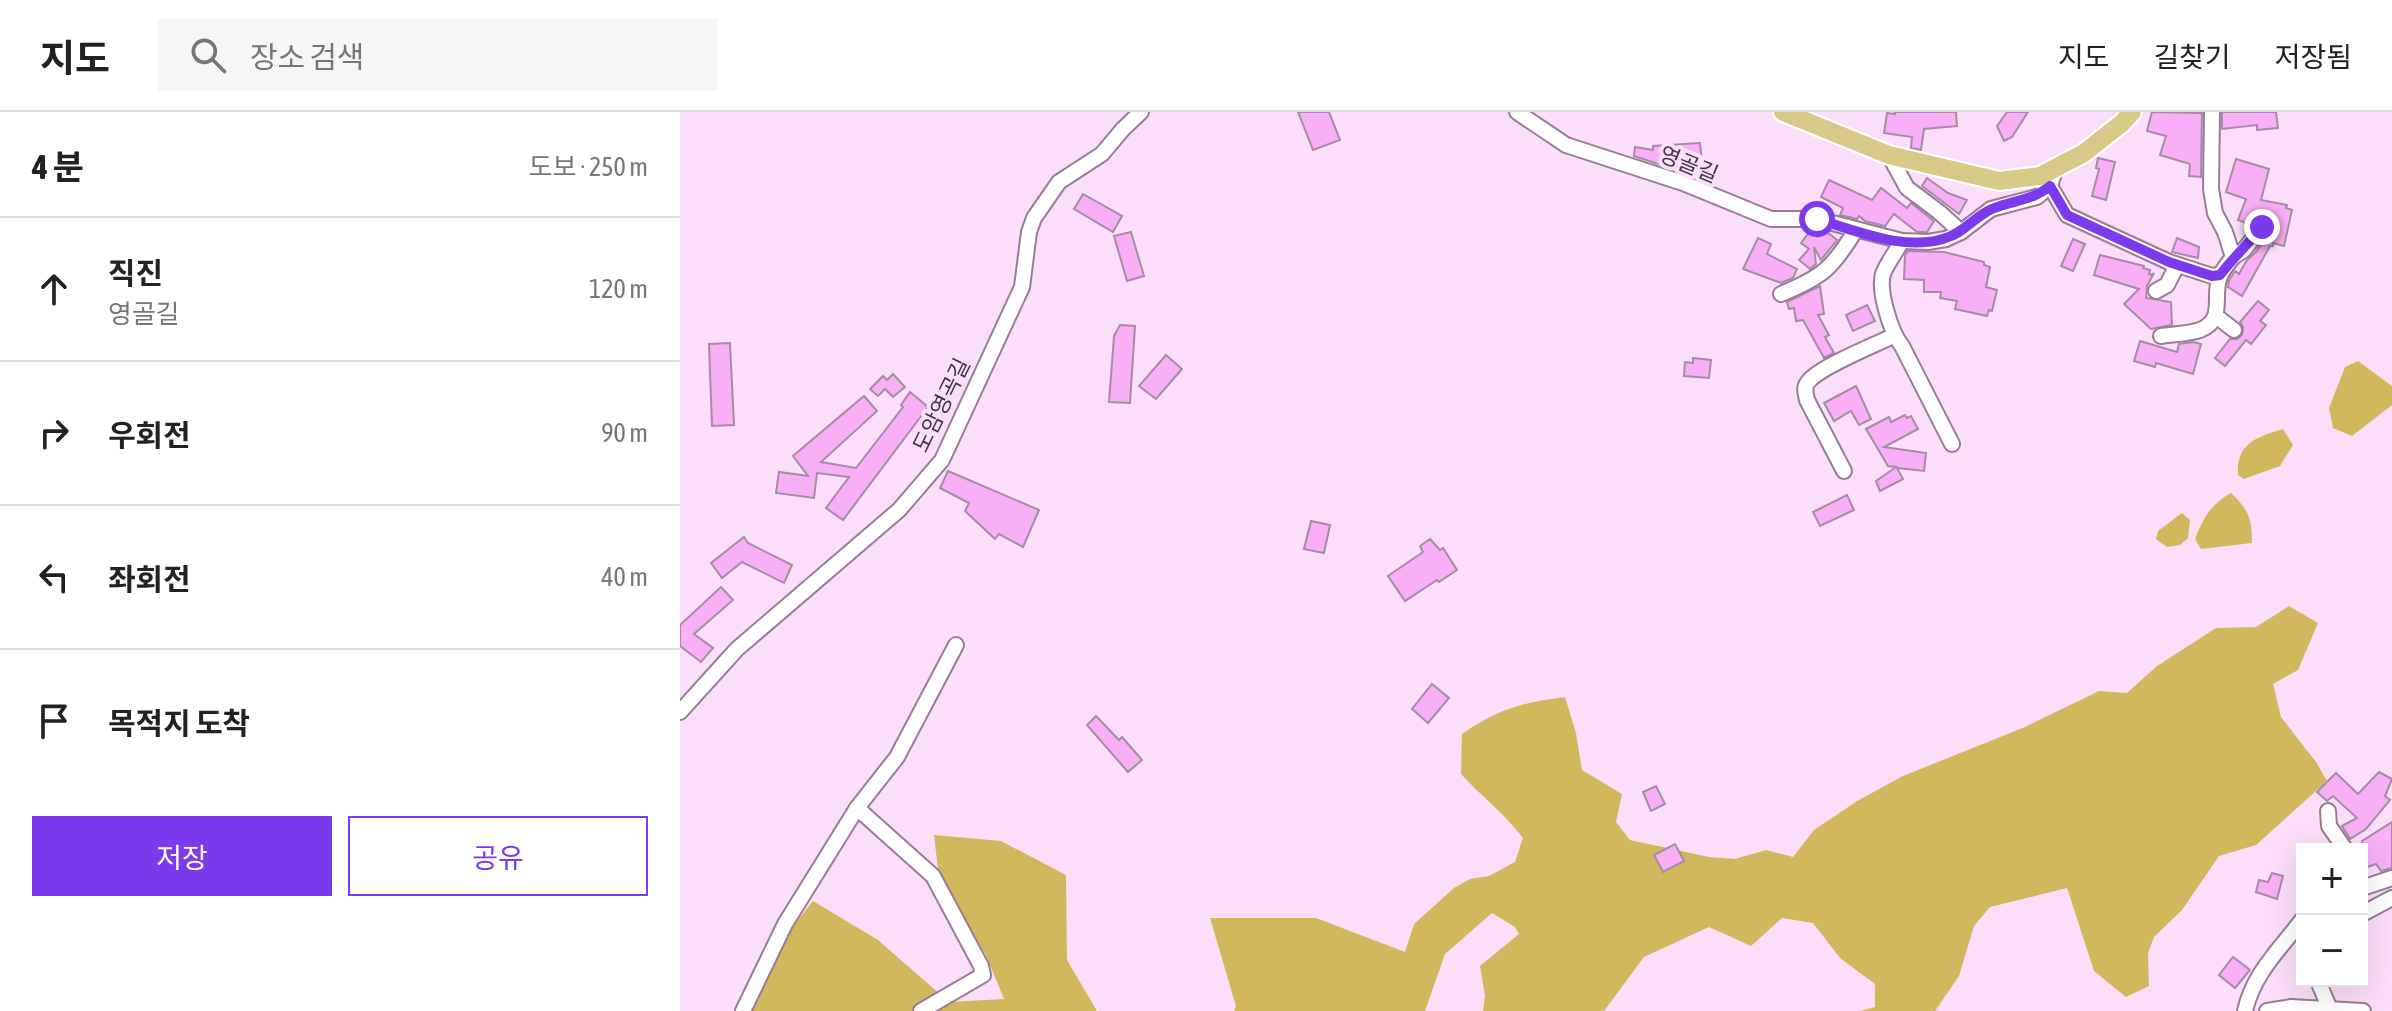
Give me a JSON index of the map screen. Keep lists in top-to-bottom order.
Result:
{
  "streets": {
    "street": ["영골길", "도암영곡길"]
  },
  "page": {
    "header": "지도",
    "search": "장소 검색",
    "nav": ["지도", "길찾기", "저장됨"],
    "heading": ["4 분", "도보 · 250 m"],
    "list": [
      ["직진", "영골길", "120 m"],
      ["우회전", "90 m"],
      ["좌회전", "40 m"],
      "목적지 도착"
    ],
    "buttons": ["저장", "공유"],
    "map_buttons": ["+", "−"]
  }
}
